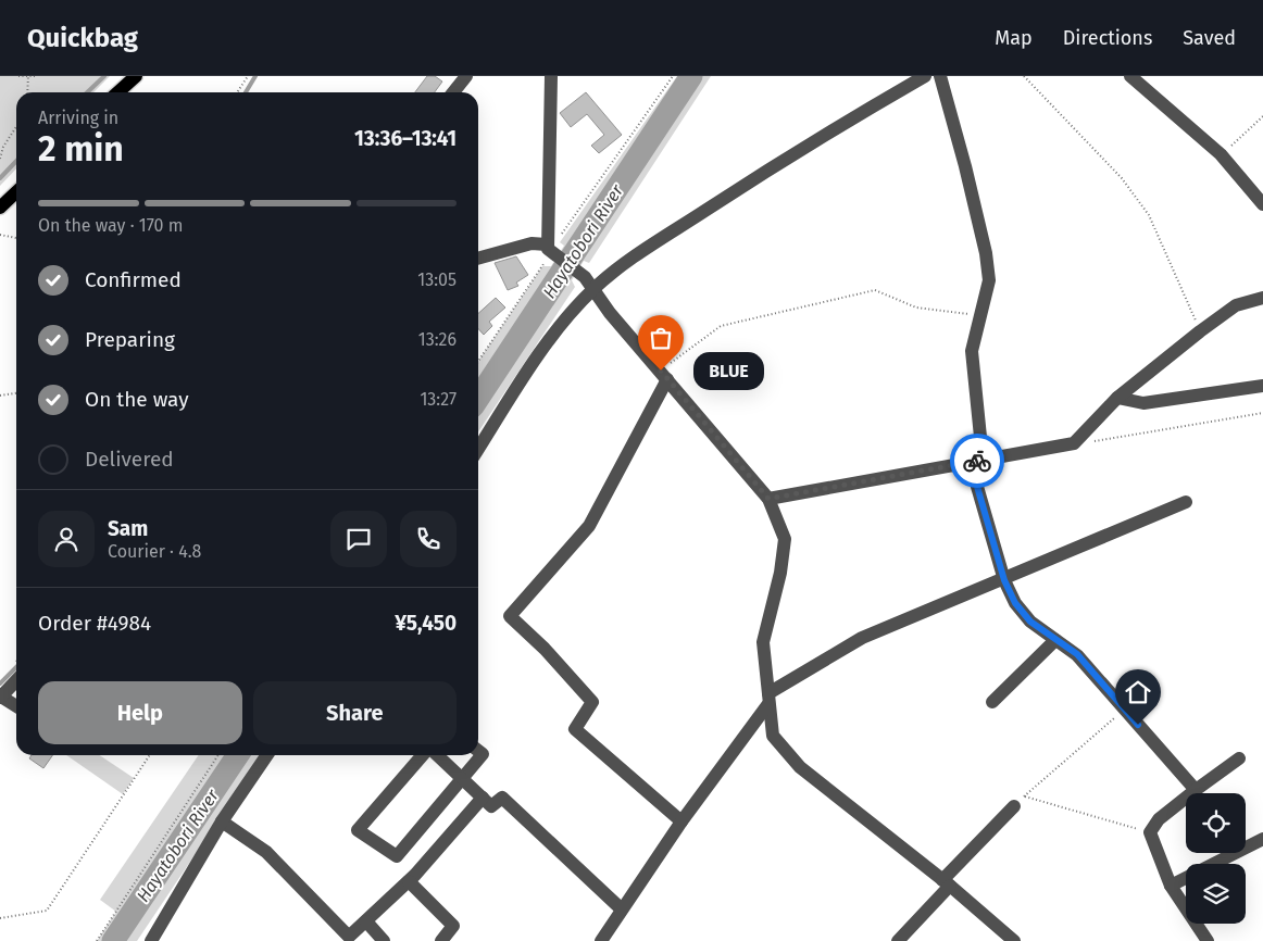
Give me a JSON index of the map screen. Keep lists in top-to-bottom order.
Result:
{
  "water": ["Hayatobori River"],
  "places": ["BLUE"],
  "page": {
    "header": "Quickbag",
    "nav": ["Map", "Directions", "Saved"],
    "heading": ["2 min", "Arriving in", "13:36–13:41"],
    "panel": [
      "Sam",
      "Courier · 4.8",
      "Order #4984",
      "¥5,450"
    ],
    "bar": "On the way · 170 m",
    "list": [
      ["Confirmed", "13:05"],
      ["Preparing", "13:26"],
      ["On the way", "13:27"],
      "Delivered"
    ],
    "bubble": "BLUE",
    "buttons": ["Help", "Share"]
  }
}
